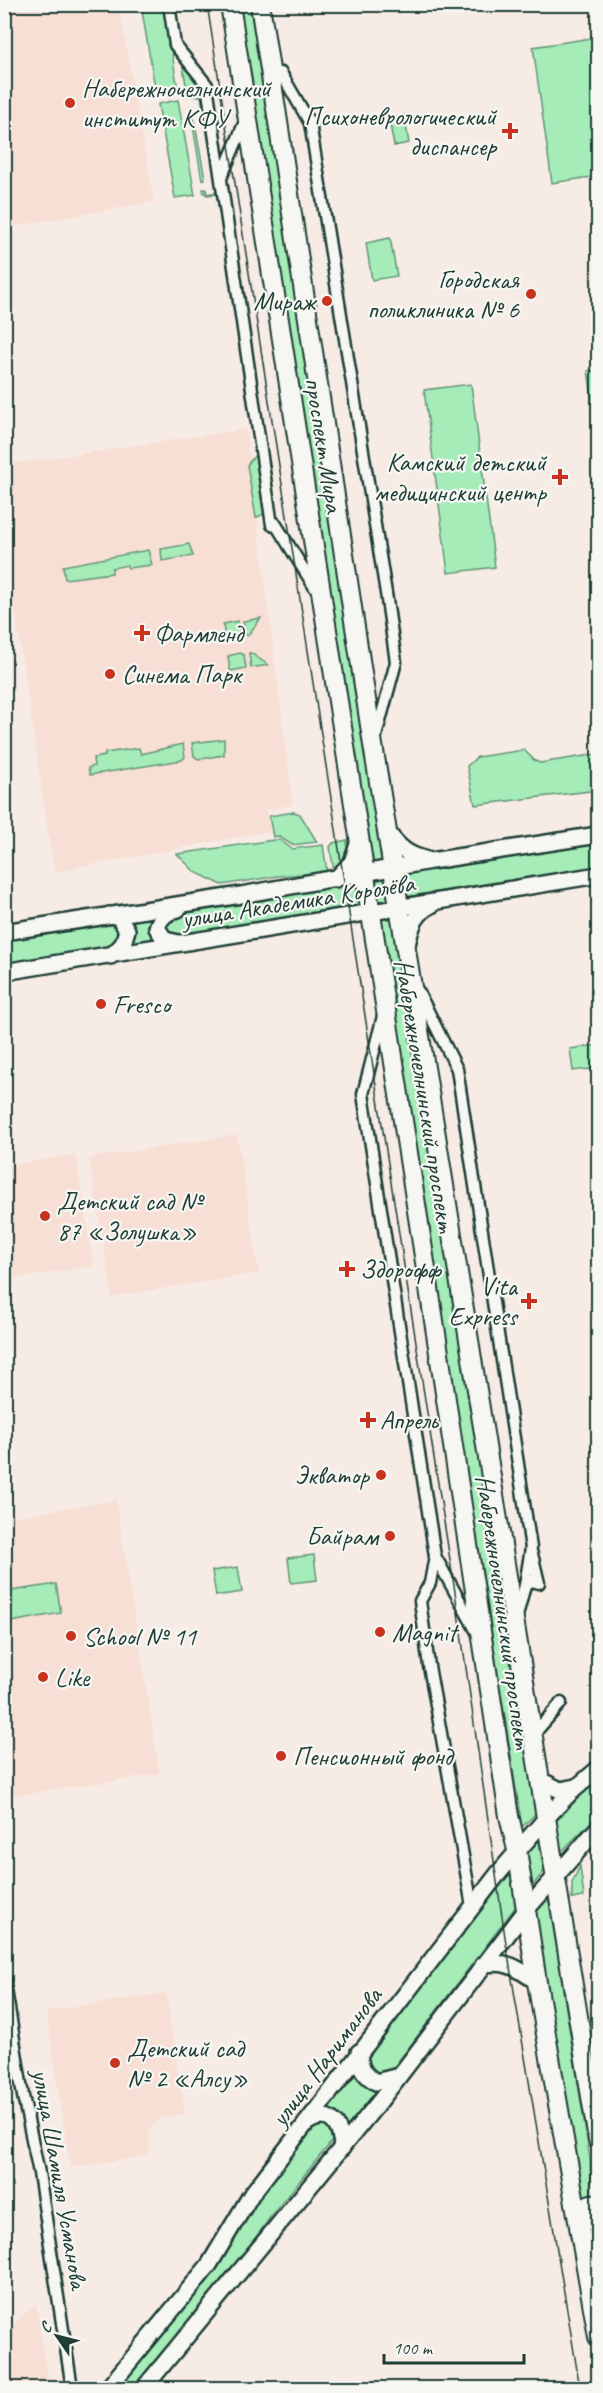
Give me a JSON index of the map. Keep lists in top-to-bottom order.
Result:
{
  "streets": {
    "main road": [
      "проспект Мира",
      "улица Академика Королёва",
      "Набережночелнинский проспект",
      "улица Нариманова"
    ],
    "street": ["улица Шамиля Усманова"]
  },
  "crossings": [
    ["проспект Мира", "улица Академика Королёва"],
    ["проспект Мира", "Набережночелнинский проспект"],
    ["улица Академика Королёва", "Набережночелнинский проспект"],
    ["Набережночелнинский проспект", "улица Нариманова"]
  ],
  "places": {
    "other": [
      "Набережночелнинский институт КФУ",
      "Городская поликлиника № 6",
      "Мираж",
      "Синема Парк",
      "Fresco",
      "Детский сад № 87 «Золушка»",
      "Экватор",
      "Байрам",
      "Magnit",
      "School № 11",
      "Like",
      "Пенсионный фонд",
      "Детский сад № 2 «Алсу»"
    ],
    "health": [
      "Психоневрологический диспансер",
      "Камский детский медицинский центр",
      "Фармленд",
      "Здорофф",
      "Vita Express",
      "Апрель"
    ]
  },
  "scale_bar": "100 m",
  "north": "top left"
}
